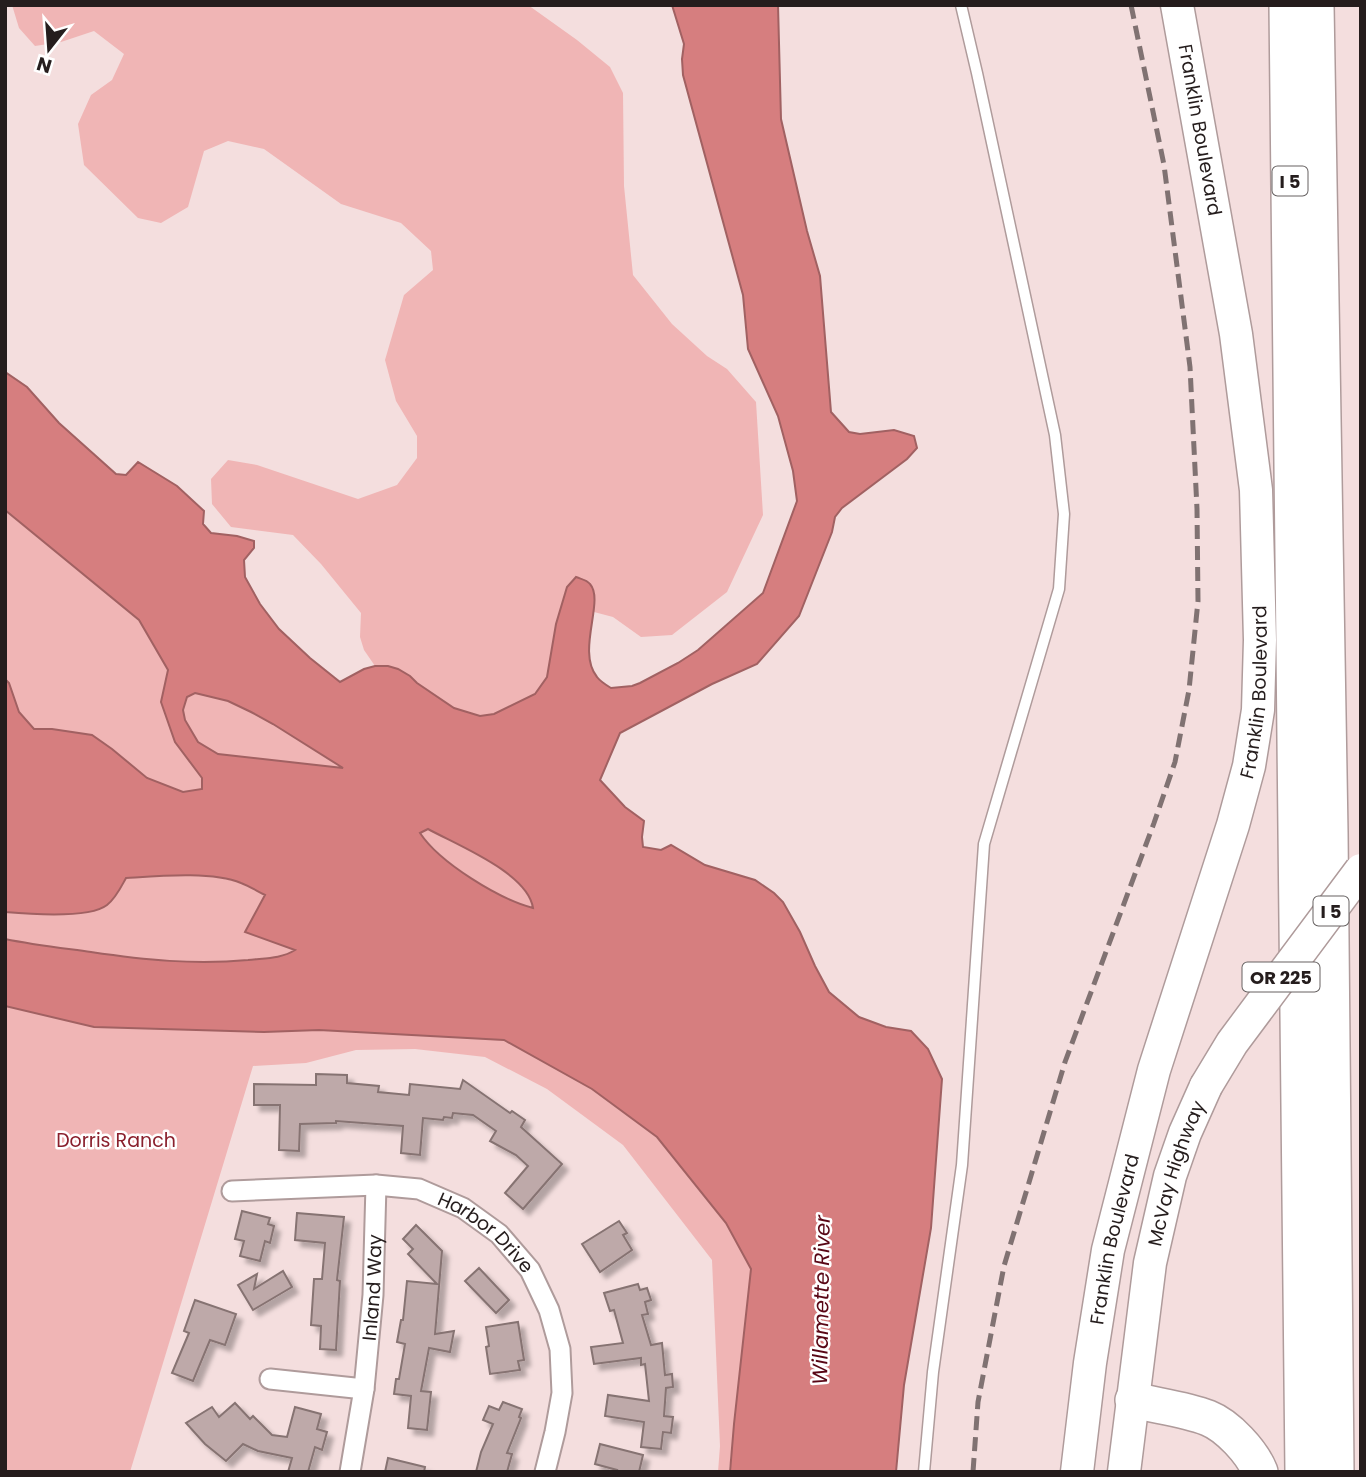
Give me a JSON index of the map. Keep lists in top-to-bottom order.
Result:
{
  "streets": {
    "highway": ["I 5"],
    "main road": ["Franklin Boulevard", "OR 225", "McVay Highway"],
    "street": ["Harbor Drive", "Inland Way"]
  },
  "crossings": [
    ["OR 225", "McVay Highway"],
    ["Harbor Drive", "Inland Way"]
  ],
  "water": ["Willamette River"],
  "parks": ["Dorris Ranch"],
  "north": "bottom"
}
